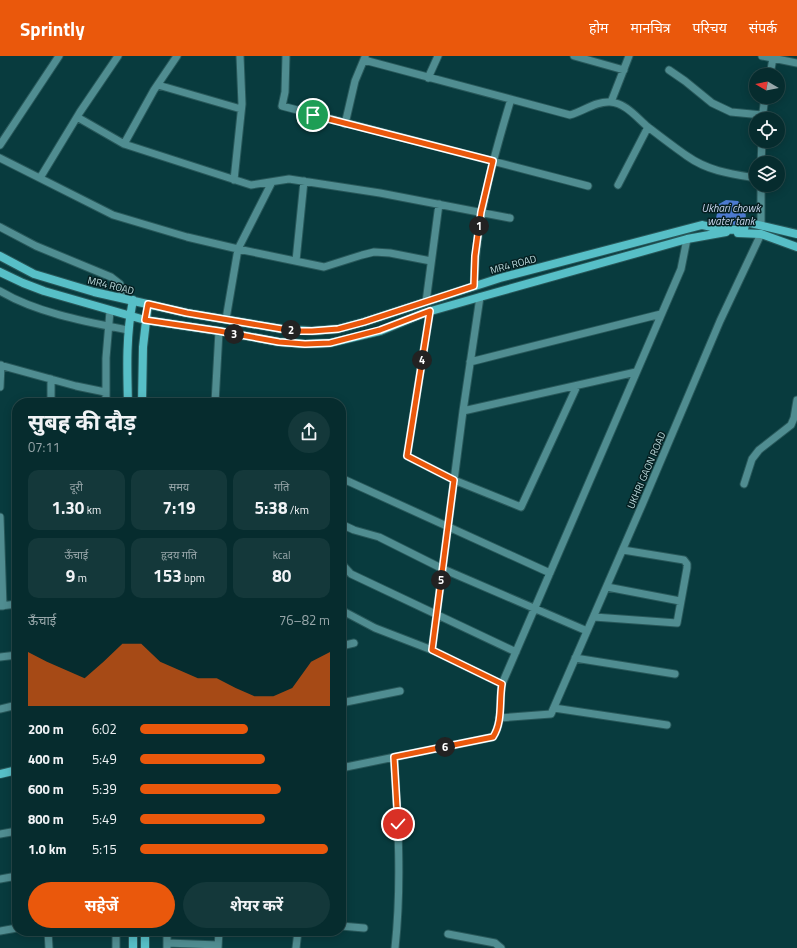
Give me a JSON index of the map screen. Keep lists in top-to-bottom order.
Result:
{
  "streets": {
    "street": ["MR4 ROAD", "UKHRI GAON ROAD"]
  },
  "water": ["Ukhari chowk water tank"],
  "north": "left",
  "page": {
    "header": "Sprintly",
    "nav": [
      "होम",
      "मानचित्र",
      "परिचय",
      "संपर्क"
    ],
    "pins": [
      "1",
      "2",
      "3",
      "4",
      "5",
      "6"
    ],
    "heading": ["सुबह की दौड़", "07:11"],
    "stats": [
      ["दूरी", "1.30 km"],
      ["समय", "7:19"],
      ["गति", "5:38 /km"],
      ["ऊँचाई", "9 m"],
      ["हृदय गति", "153 bpm"],
      ["kcal", "80"]
    ],
    "chart": ["ऊँचाई", "76–82 m"],
    "list": [
      {
        "name": "200 m",
        "note": "6:02"
      },
      {
        "name": "400 m",
        "note": "5:49"
      },
      {
        "name": "600 m",
        "note": "5:39"
      },
      {
        "name": "800 m",
        "note": "5:49"
      },
      {
        "name": "1.0 km",
        "note": "5:15"
      }
    ],
    "buttons": ["सहेजें", "शेयर करें"]
  }
}
